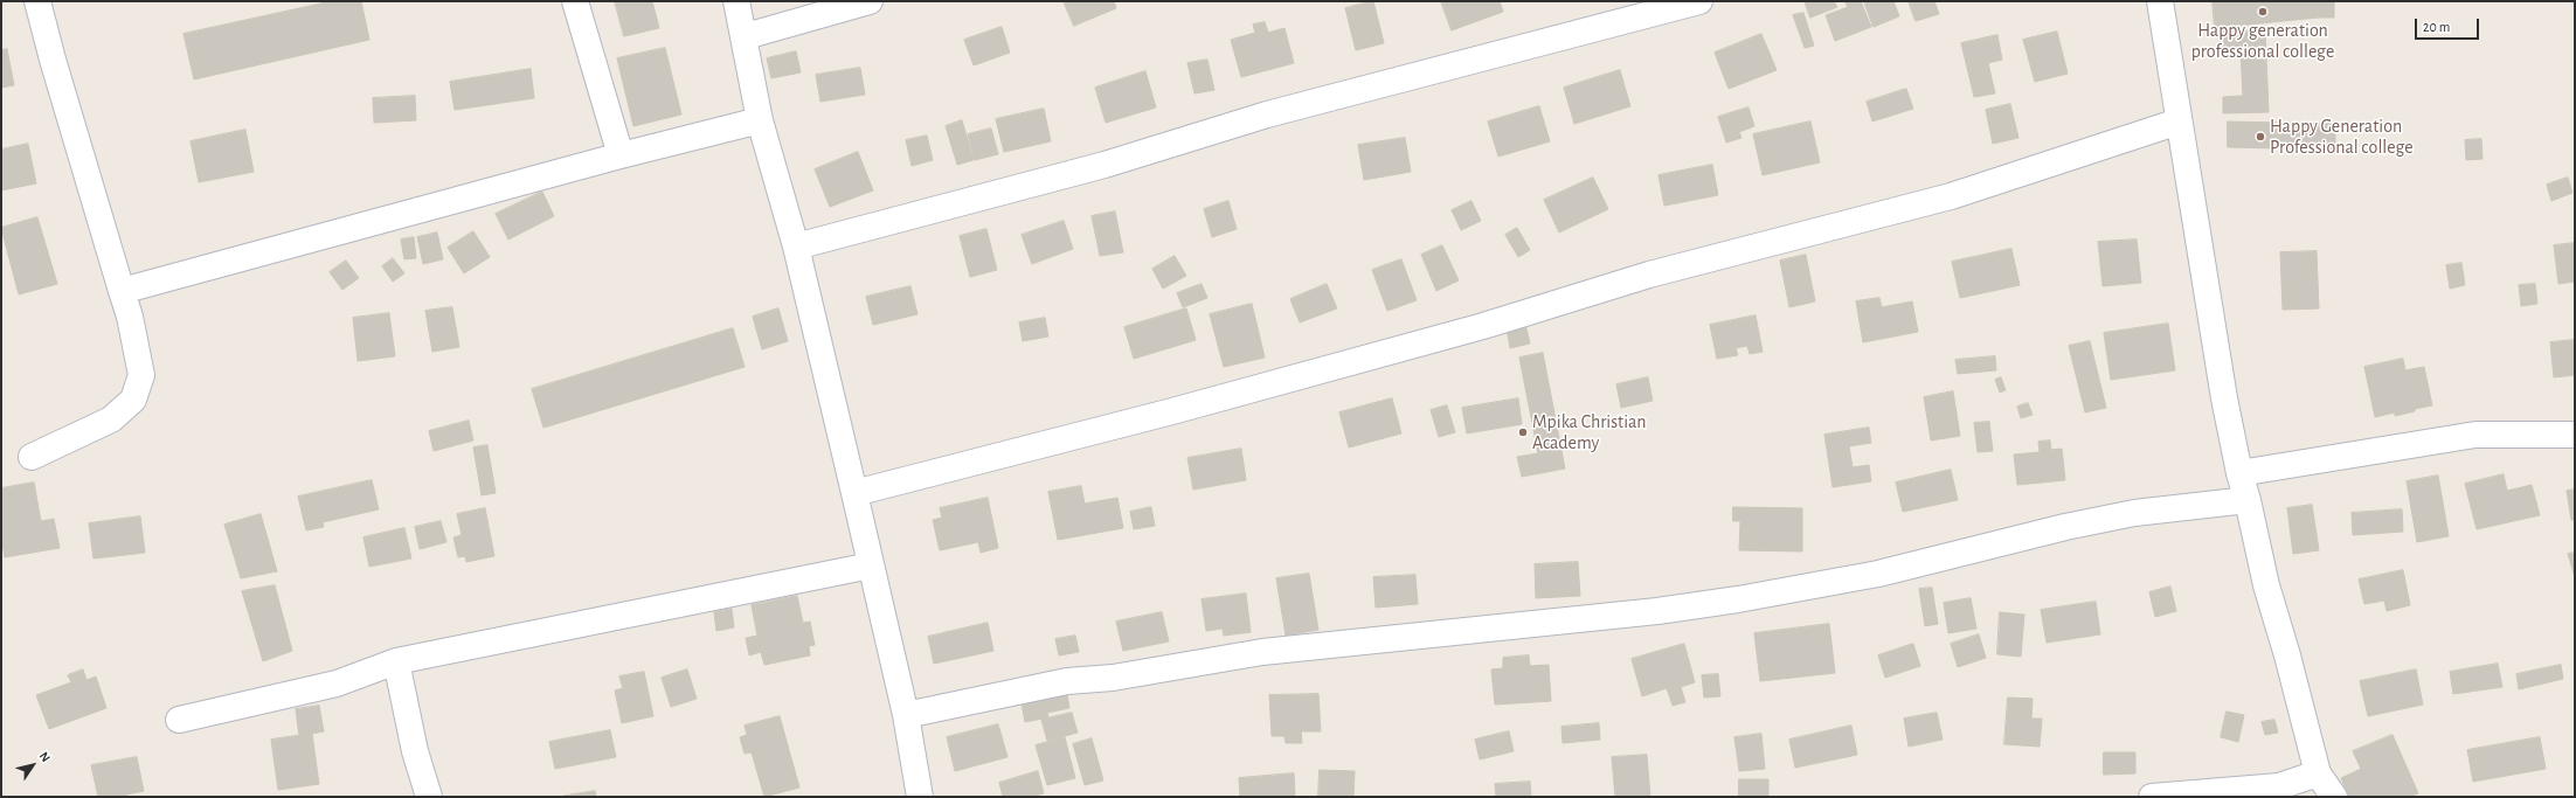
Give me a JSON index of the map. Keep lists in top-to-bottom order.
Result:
{
  "places": ["Happy generation professional college", "Happy Generation Professional college", "Mpika Christian Academy"],
  "scale_bar": "20 m",
  "north": "top right"
}
